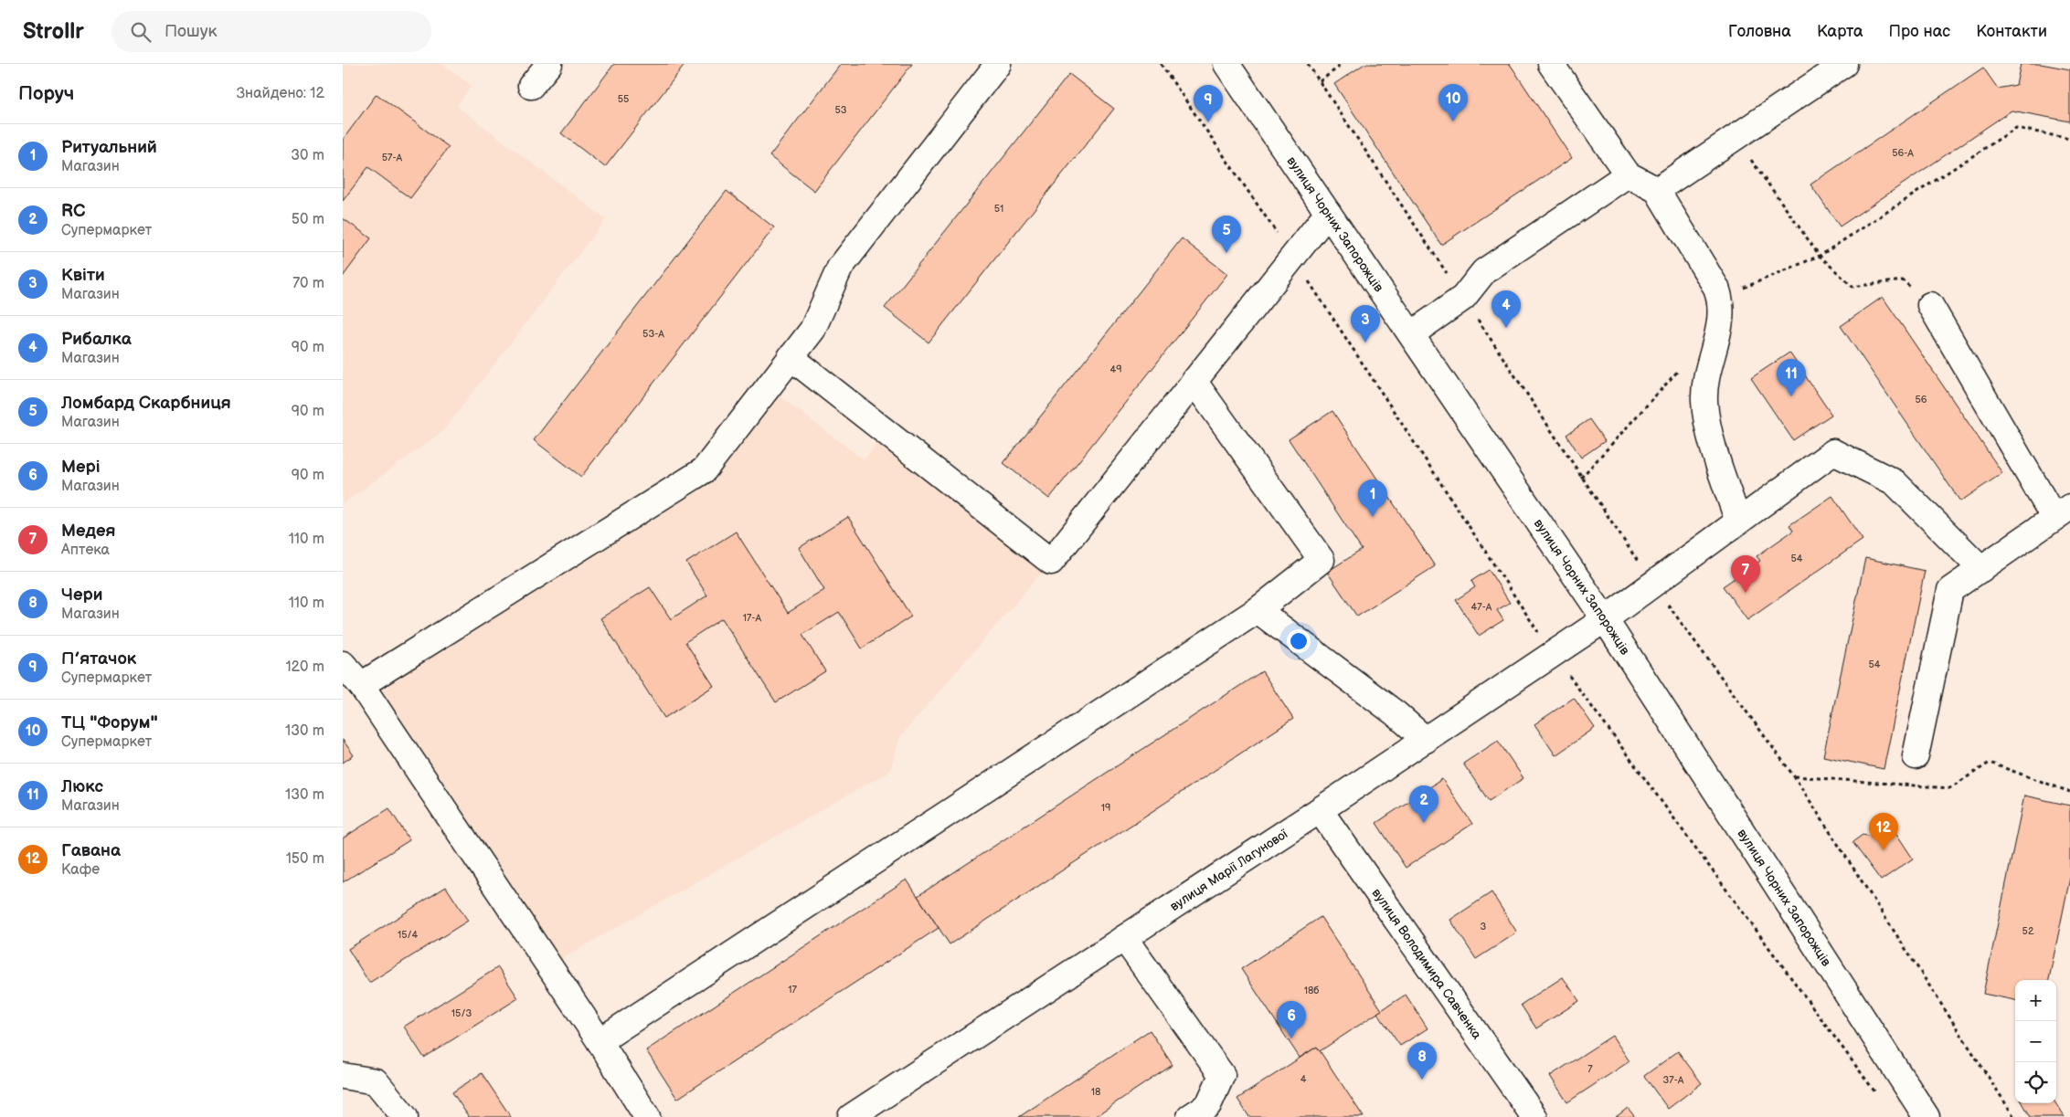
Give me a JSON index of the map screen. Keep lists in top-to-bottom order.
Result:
{
  "streets": {
    "street": ["вулиця Чорних Запорожців", "вулиця Марії Лагунової", "вулиця Володимира Савченка"]
  },
  "crossings": [
    ["вулиця Чорних Запорожців", "вулиця Марії Лагунової"],
    ["вулиця Марії Лагунової", "вулиця Володимира Савченка"]
  ],
  "house_numbers": [
    "55",
    "53",
    "56-А",
    "57-А",
    "51",
    "53-А",
    "49",
    "56",
    "54",
    "47-А",
    "17-А",
    "54",
    "19",
    "3",
    "52",
    "15/4",
    "17",
    "18б",
    "15/3",
    "7",
    "4",
    "37-А",
    "18"
  ],
  "page": {
    "header": "Strollr",
    "search": "Пошук",
    "nav": [
      "Головна",
      "Карта",
      "Про нас",
      "Контакти"
    ],
    "heading": ["Поруч", "Знайдено: 12"],
    "pins": [
      "10",
      "9",
      "5",
      "4",
      "3",
      "11",
      "1",
      "7",
      "2",
      "12",
      "6",
      "8"
    ],
    "list": [
      {
        "mark": "1",
        "name": "Ритуальний",
        "note": "Магазин",
        "value": "30 m"
      },
      {
        "mark": "2",
        "name": "RC",
        "note": "Супермаркет",
        "value": "50 m"
      },
      {
        "mark": "3",
        "name": "Квіти",
        "note": "Магазин",
        "value": "70 m"
      },
      {
        "mark": "4",
        "name": "Рибалка",
        "note": "Магазин",
        "value": "90 m"
      },
      {
        "mark": "5",
        "name": "Ломбард Скарбниця",
        "note": "Магазин",
        "value": "90 m"
      },
      {
        "mark": "6",
        "name": "Мері",
        "note": "Магазин",
        "value": "90 m"
      },
      {
        "mark": "7",
        "name": "Медея",
        "note": "Аптека",
        "value": "110 m"
      },
      {
        "mark": "8",
        "name": "Чери",
        "note": "Магазин",
        "value": "110 m"
      },
      {
        "mark": "9",
        "name": "П’ятачок",
        "note": "Супермаркет",
        "value": "120 m"
      },
      {
        "mark": "10",
        "name": "ТЦ \"Форум\"",
        "note": "Супермаркет",
        "value": "130 m"
      },
      {
        "mark": "11",
        "name": "Люкс",
        "note": "Магазин",
        "value": "130 m"
      },
      {
        "mark": "12",
        "name": "Гавана",
        "note": "Кафе",
        "value": "150 m"
      }
    ],
    "map_buttons": ["+", "−"]
  }
}
